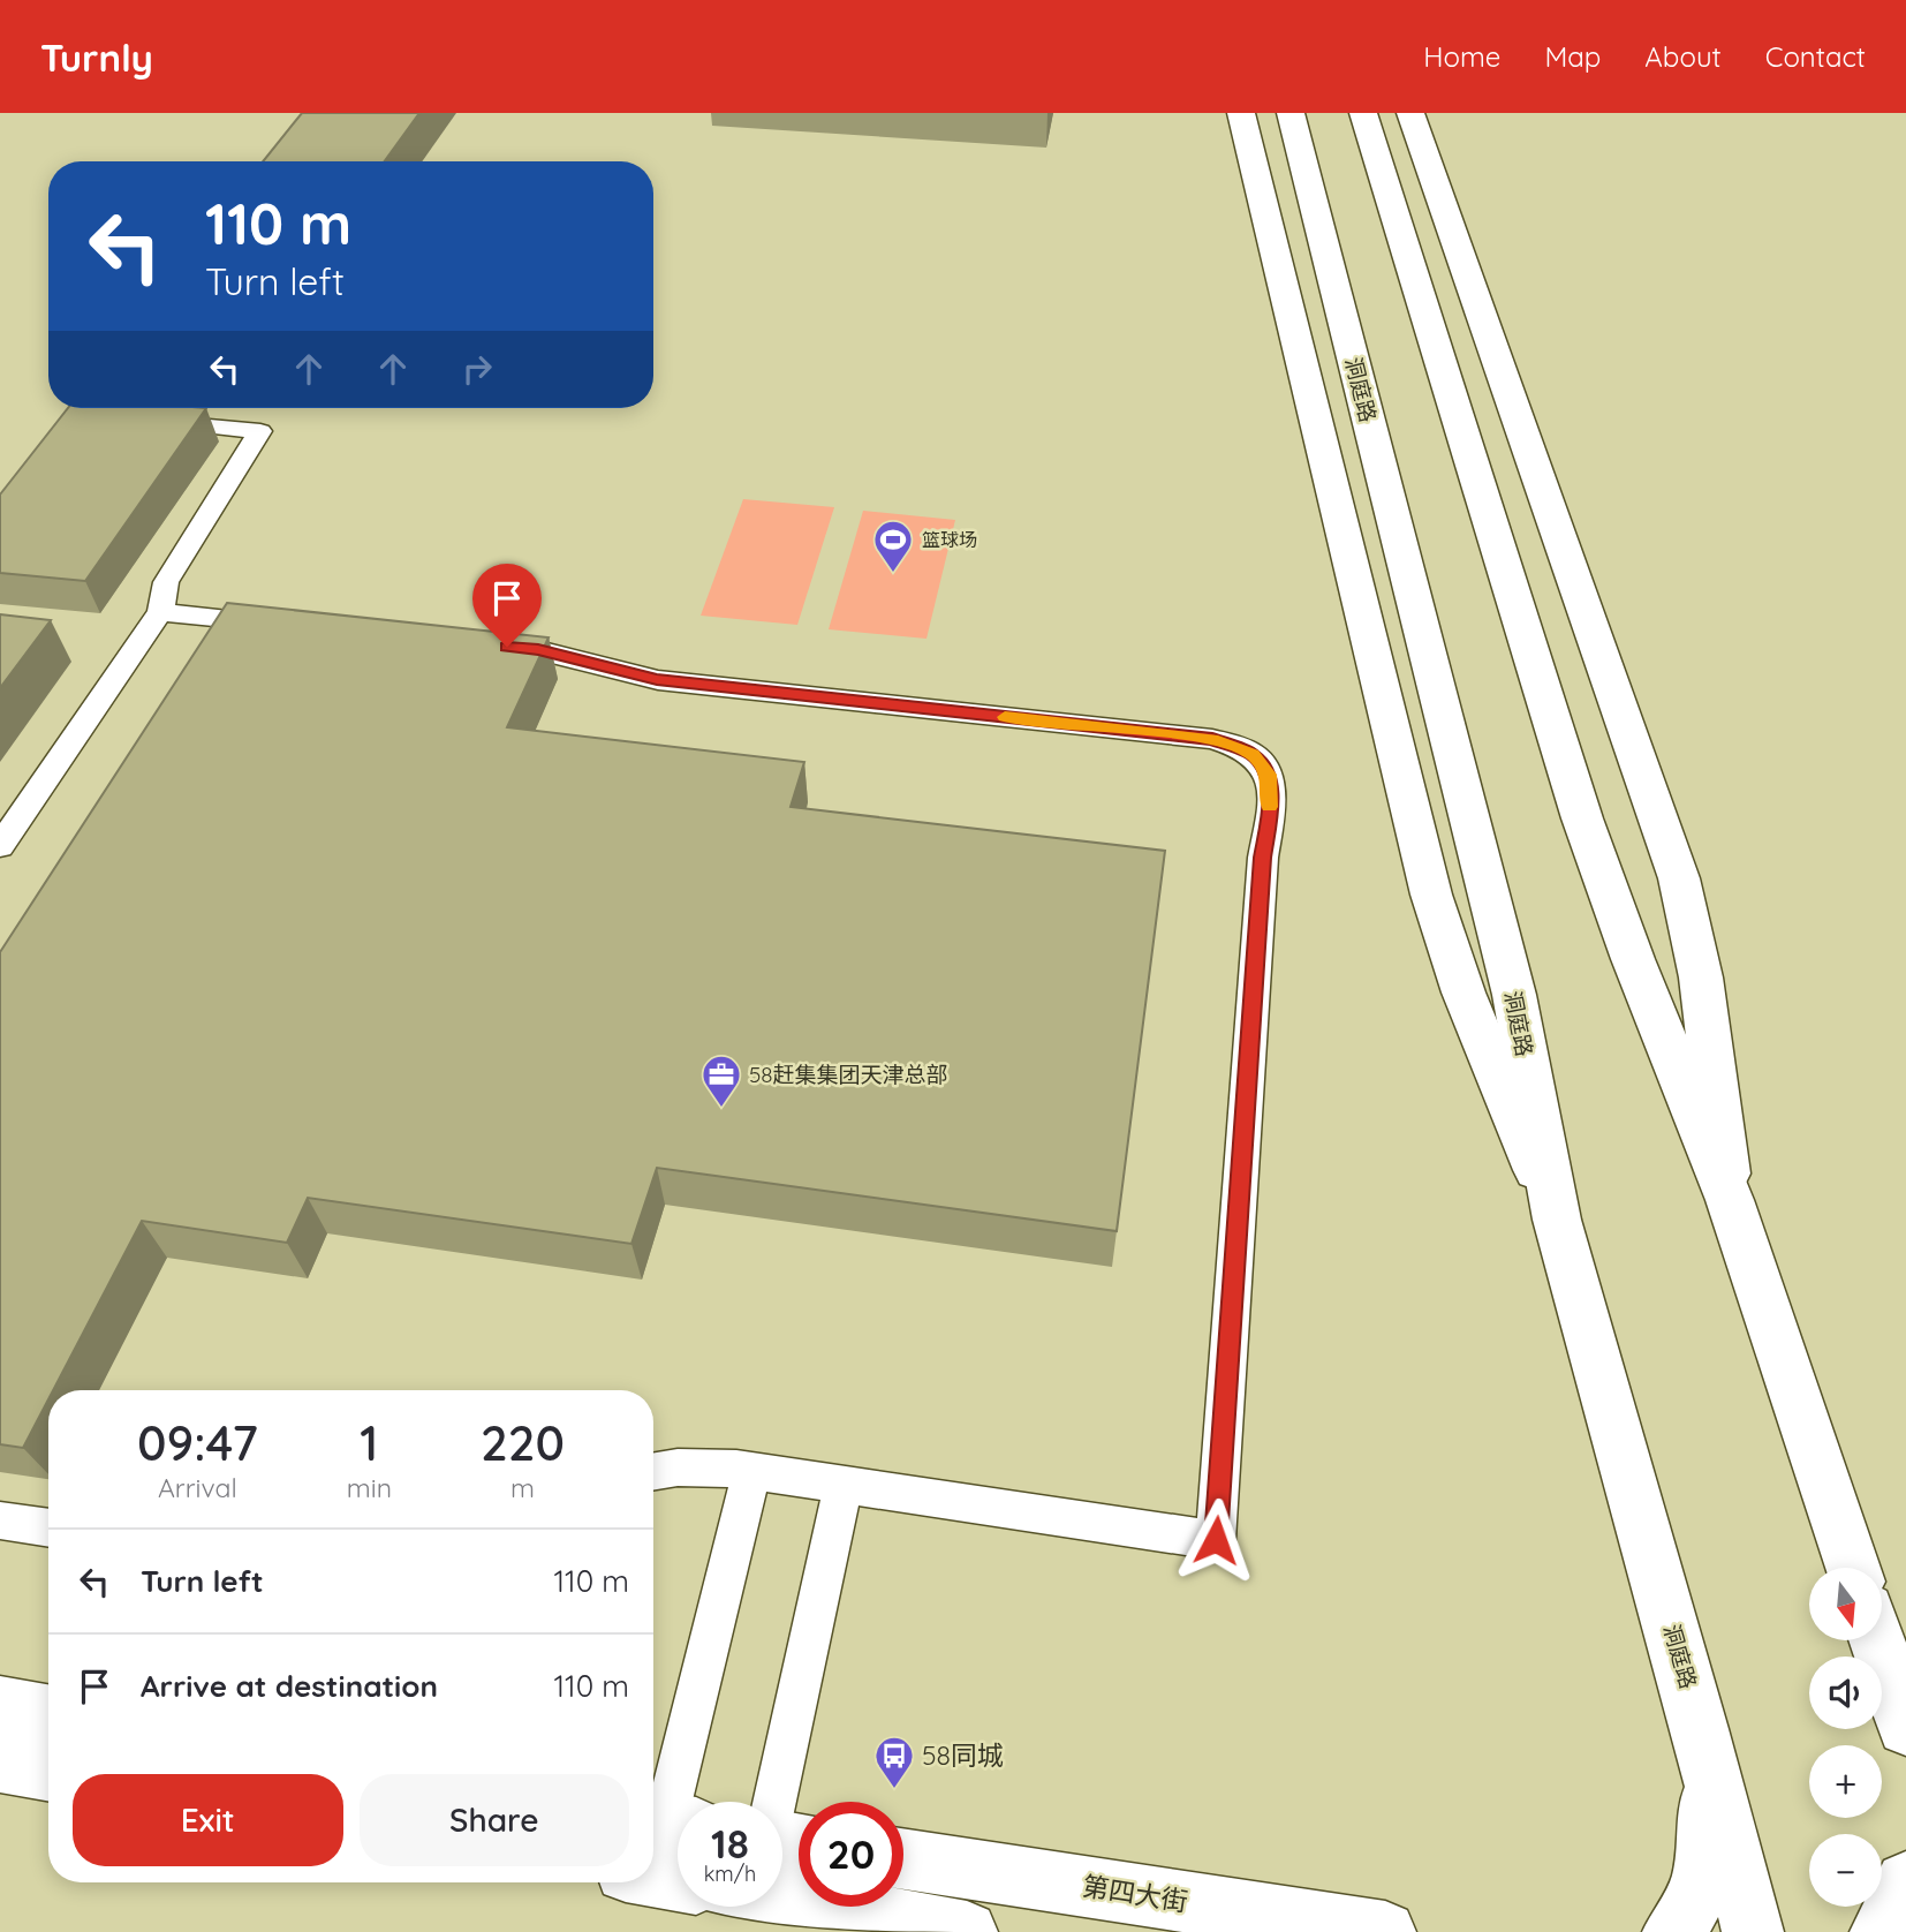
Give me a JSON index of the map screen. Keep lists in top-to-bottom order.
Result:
{
  "streets": {
    "main road": ["洞庭路", "第四大街"]
  },
  "places": {
    "sports": ["篮球场"],
    "office": ["58赶集集团天津总部"],
    "bus stop": ["58同城"]
  },
  "north": "bottom",
  "page": {
    "header": "Turnly",
    "nav": [
      "Home",
      "Map",
      "About",
      "Contact"
    ],
    "turn": ["110 m", "Turn left"],
    "eta": [
      "09:47",
      "Arrival",
      "1",
      "min",
      "220",
      "m"
    ],
    "list": [
      {
        "name": "Turn left",
        "value": "110 m"
      },
      {
        "name": "Arrive at destination",
        "value": "110 m"
      }
    ],
    "map_buttons": ["+", "−"],
    "buttons": ["Exit", "Share"],
    "speed": "18 km/h",
    "limit": "20"
  }
}
